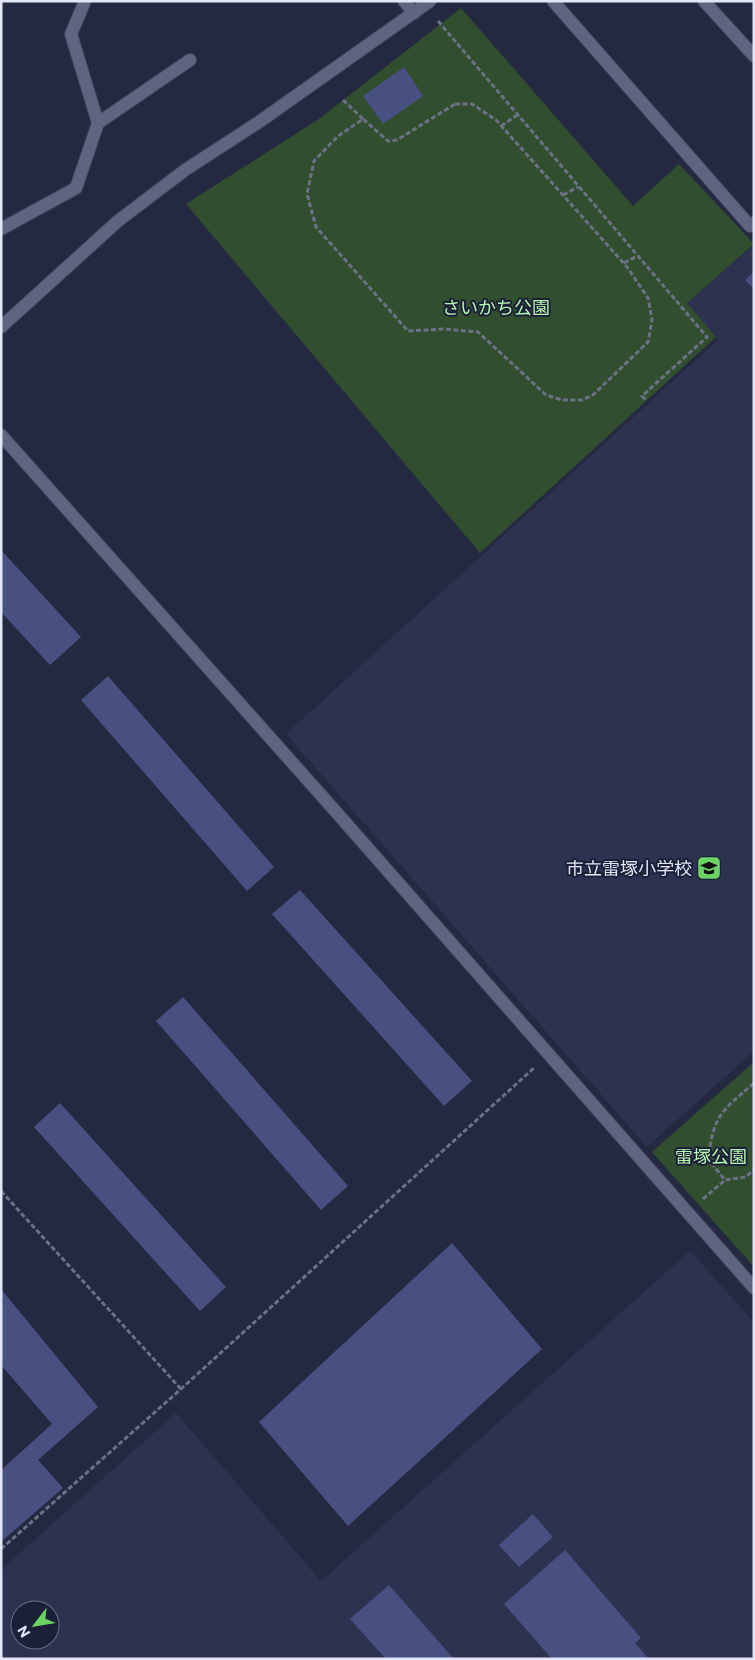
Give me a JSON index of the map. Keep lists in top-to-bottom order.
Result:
{
  "parks": ["さいかち公園", "雷塚公園"],
  "places": {
    "school or university": ["市立雷塚小学校"]
  },
  "north": "bottom left"
}
